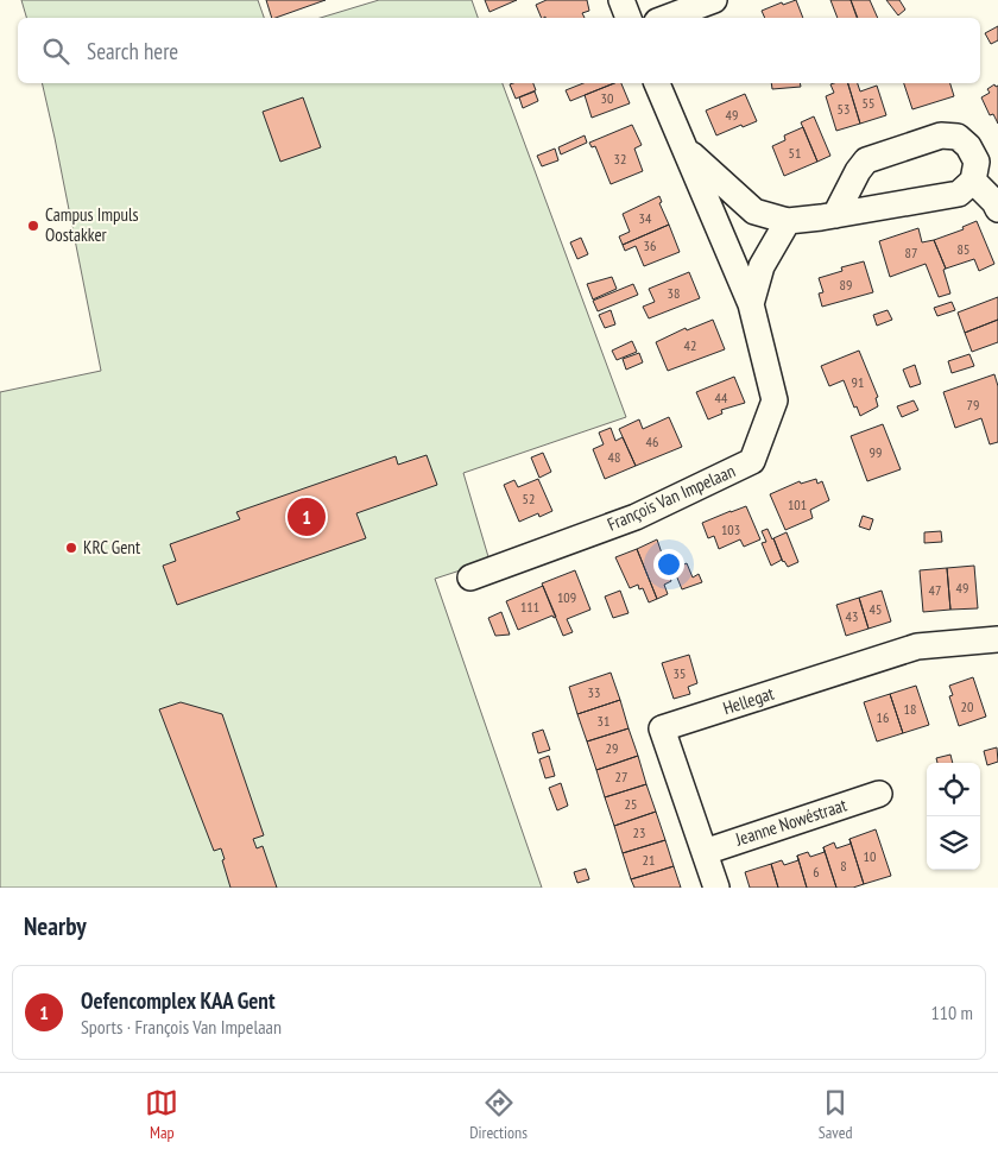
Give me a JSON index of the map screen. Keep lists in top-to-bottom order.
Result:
{
  "streets": {
    "street": ["François Van Impelaan", "Hellegat", "Jeanne Nowéstraat"]
  },
  "crossings": [
    ["Hellegat", "Jeanne Nowéstraat"]
  ],
  "places": ["Campus Impuls Oostakker", "KRC Gent"],
  "house_numbers": [
    "30",
    "55",
    "53",
    "49",
    "51",
    "32",
    "34",
    "36",
    "85",
    "87",
    "89",
    "38",
    "42",
    "91",
    "44",
    "79",
    "46",
    "99",
    "48",
    "52",
    "101",
    "103",
    "49",
    "47",
    "109",
    "111",
    "45",
    "43",
    "35",
    "33",
    "20",
    "18",
    "16",
    "31",
    "29",
    "27",
    "25",
    "23",
    "10",
    "21",
    "8",
    "6"
  ],
  "page": {
    "search": "Search here",
    "pins": "1",
    "heading": "Nearby",
    "list": [
      {
        "mark": "1",
        "name": "Oefencomplex KAA Gent",
        "note": "Sports · François Van Impelaan",
        "value": "110 m"
      }
    ],
    "nav": ["Map", "Directions", "Saved"]
  }
}
